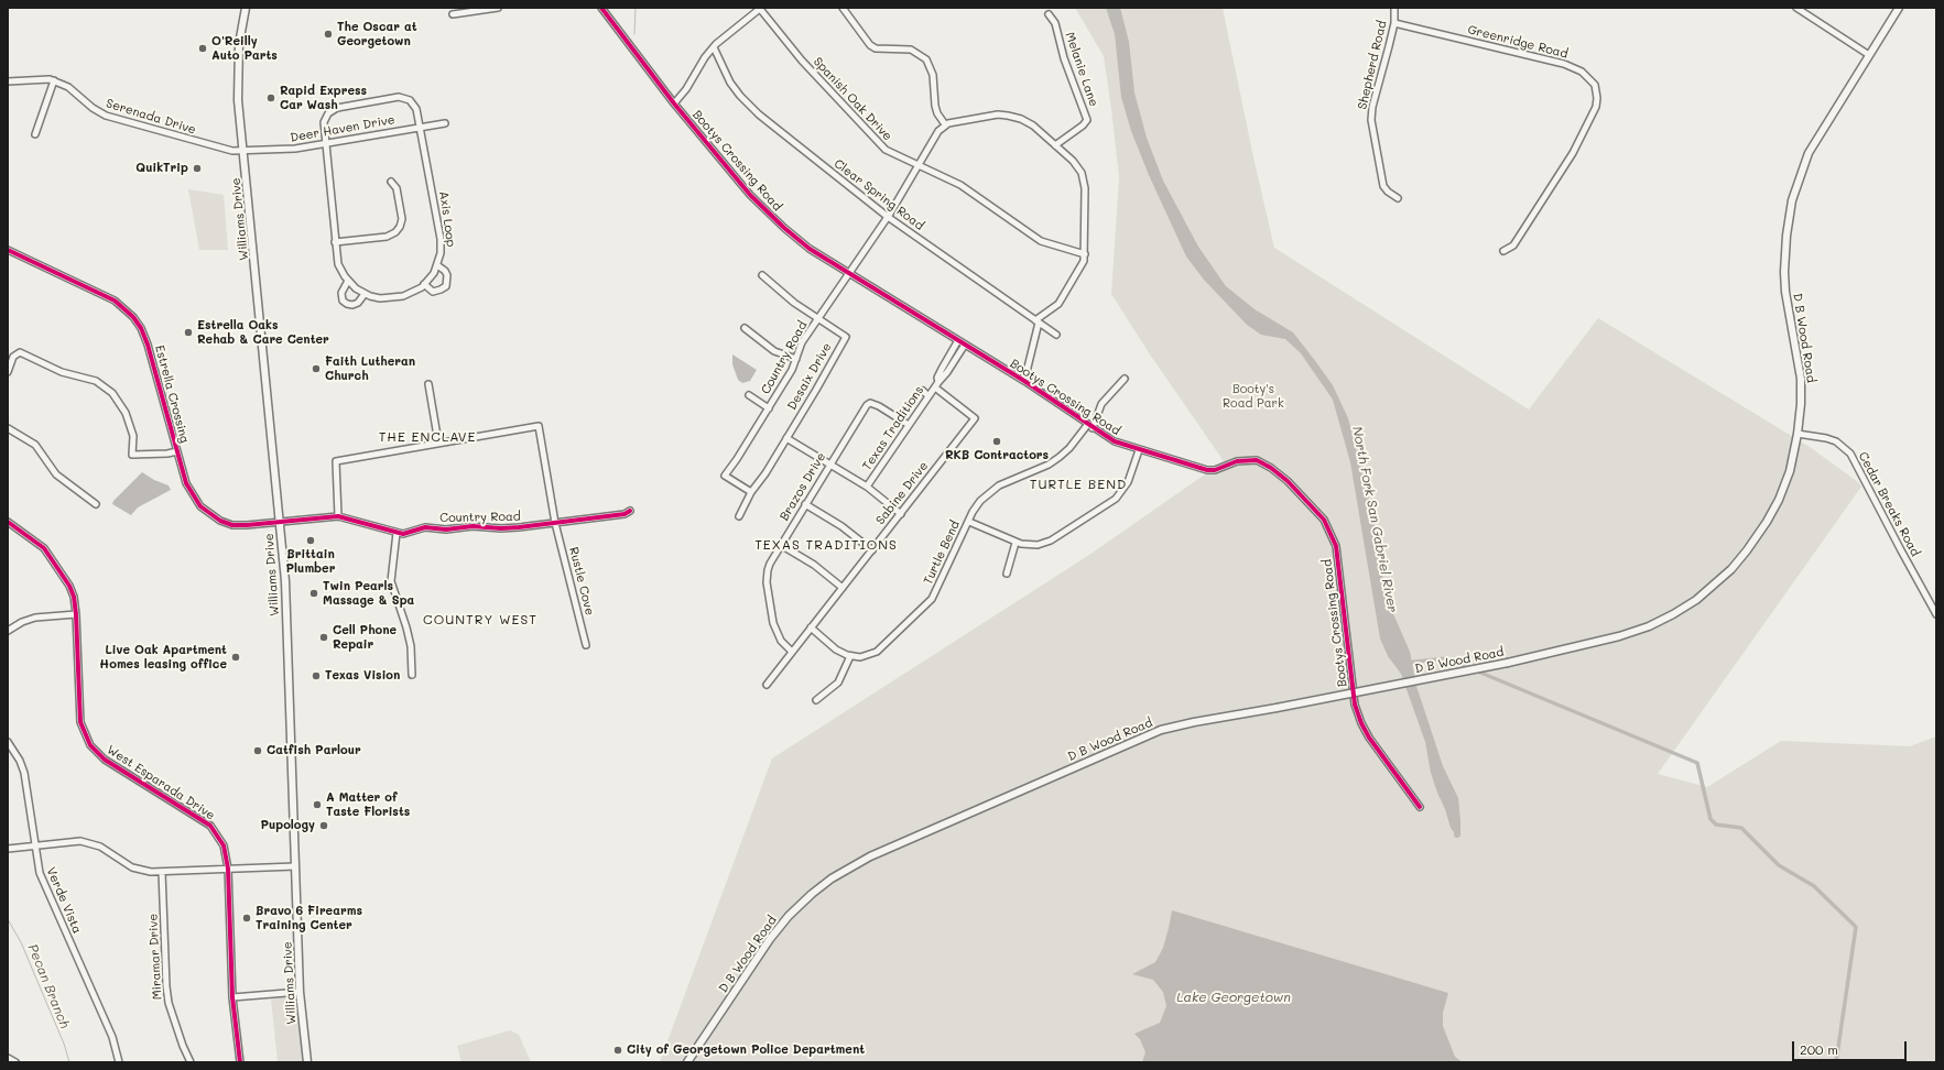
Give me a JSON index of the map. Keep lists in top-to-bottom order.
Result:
{
  "streets": {
    "main road": ["Williams Drive", "D B Wood Road"],
    "street": [
      "Greenridge Road",
      "Shepherd Road",
      "Melanie Lane",
      "Spanish Oak Drive",
      "Serenada Drive",
      "Deer Haven Drive",
      "Bootys Crossing Road",
      "Clear Spring Road",
      "Axis Loop",
      "Country Road",
      "Desaix Drive",
      "Estrella Crossing",
      "Texas Traditions",
      "Brazos Drive",
      "Sabine Drive",
      "Cedar Breaks Road",
      "Turtle Bend",
      "Rustle Cove",
      "West Esparada Drive",
      "Verde Vista",
      "Miramar Drive"
    ]
  },
  "crossings": [
    ["Greenridge Road", "Shepherd Road"],
    ["Spanish Oak Drive", "Country Road"],
    ["Serenada Drive", "Deer Haven Drive"],
    ["Serenada Drive", "Williams Drive"],
    ["Deer Haven Drive", "Williams Drive"],
    ["Deer Haven Drive", "Axis Loop"],
    ["Bootys Crossing Road", "Country Road"],
    ["Bootys Crossing Road", "Texas Traditions"],
    ["Bootys Crossing Road", "Turtle Bend"],
    ["Clear Spring Road", "Country Road"],
    ["Williams Drive", "Country Road"],
    ["Williams Drive", "Estrella Crossing"],
    ["D B Wood Road", "Cedar Breaks Road"],
    ["Country Road", "Desaix Drive"],
    ["Country Road", "Estrella Crossing"],
    ["Country Road", "Rustle Cove"],
    ["Texas Traditions", "Brazos Drive"],
    ["Texas Traditions", "Sabine Drive"],
    ["Brazos Drive", "Sabine Drive"]
  ],
  "districts": [
    "THE ENCLAVE",
    "TURTLE BEND",
    "TEXAS TRADITIONS",
    "COUNTRY WEST"
  ],
  "water": ["North Fork San Gabriel River", "Pecan Branch", "Lake Georgetown"],
  "parks": ["Booty's Road Park"],
  "places": [
    "The Oscar at Georgetown",
    "O'Reilly Auto Parts",
    "Rapid Express Car Wash",
    "QuikTrip",
    "Estrella Oaks Rehab & Care Center",
    "Faith Lutheran Church",
    "RKB Contractors",
    "Brittain Plumber",
    "Twin Pearls Massage & Spa",
    "Cell Phone Repair",
    "Live Oak Apartment Homes leasing office",
    "Texas Vision",
    "Catfish Parlour",
    "A Matter of Taste Florists",
    "Pupology",
    "Bravo 6 Firearms Training Center",
    "City of Georgetown Police Department"
  ],
  "scale_bar": "200 m"
}
